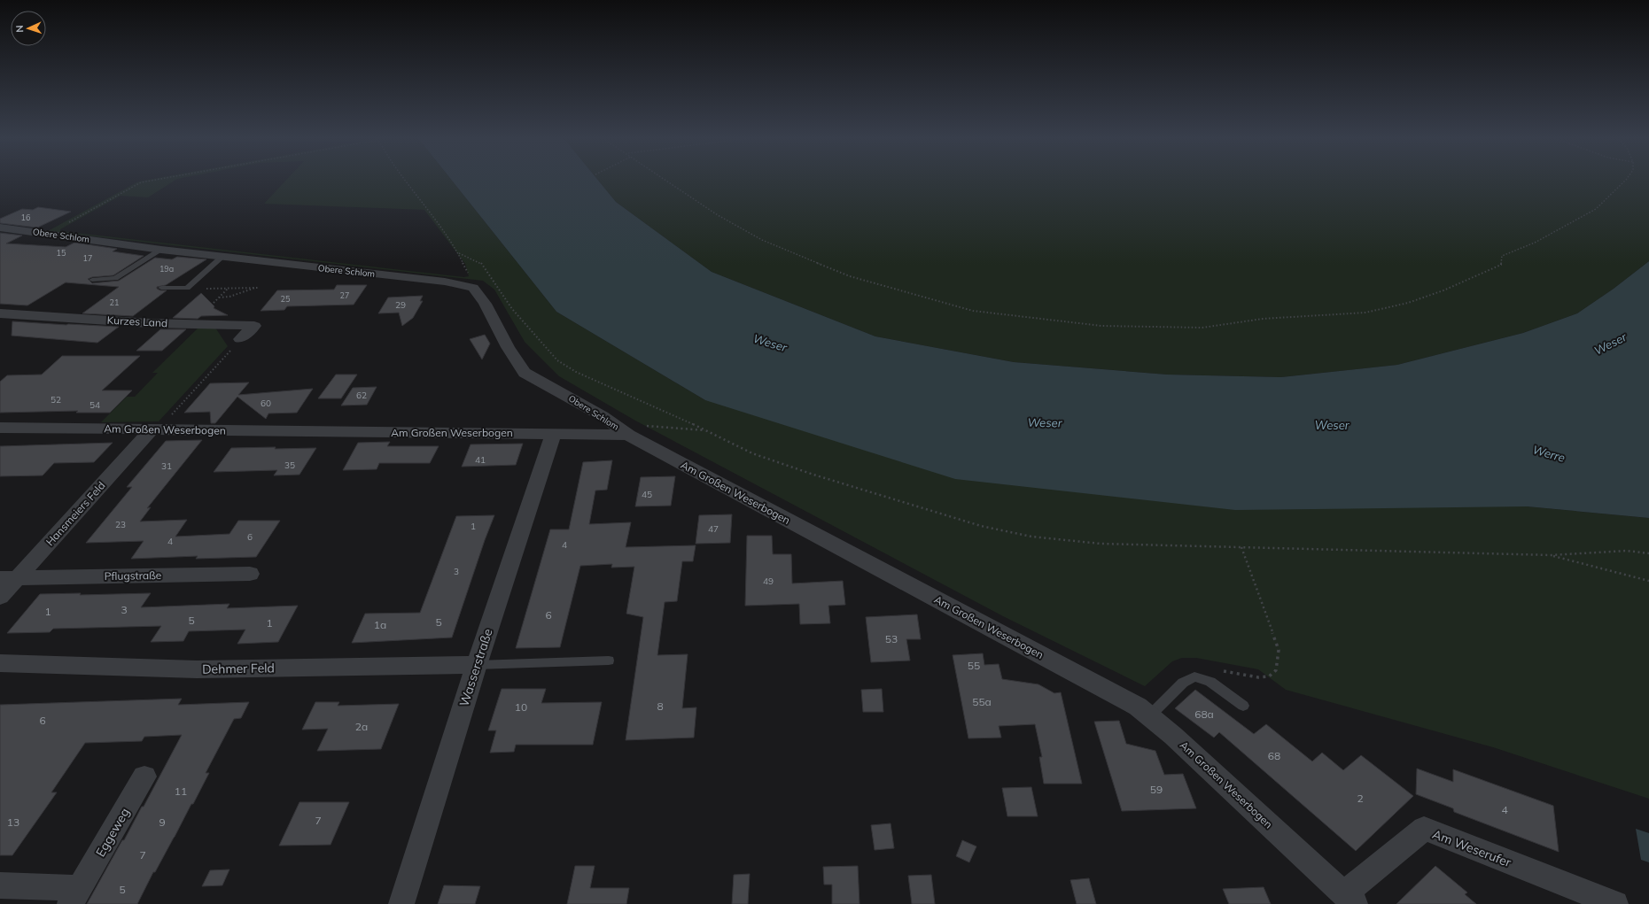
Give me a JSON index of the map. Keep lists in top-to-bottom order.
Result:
{
  "streets": {
    "street": [
      "Obere Schlom",
      "Kurzes Land",
      "Am Großen Weserbogen",
      "Hansmeiers Feld",
      "Pflugstraße",
      "Wasserstraße",
      "Dehmer Feld",
      "Eggeweg",
      "Am Weserufer"
    ]
  },
  "crossings": [
    ["Obere Schlom", "Am Großen Weserbogen"],
    ["Am Großen Weserbogen", "Hansmeiers Feld"],
    ["Am Großen Weserbogen", "Wasserstraße"],
    ["Am Großen Weserbogen", "Am Weserufer"],
    ["Hansmeiers Feld", "Pflugstraße"],
    ["Wasserstraße", "Dehmer Feld"]
  ],
  "water": ["Weser", "Werre"],
  "house_numbers": [
    "16",
    "15",
    "17",
    "19a",
    "27",
    "25",
    "21",
    "29",
    "62",
    "52",
    "60",
    "54",
    "41",
    "35",
    "31",
    "45",
    "23",
    "1",
    "47",
    "6",
    "4",
    "4",
    "3",
    "49",
    "3",
    "1",
    "6",
    "5",
    "5",
    "1",
    "1a",
    "53",
    "55",
    "55a",
    "8",
    "10",
    "68a",
    "6",
    "2a",
    "68",
    "59",
    "11",
    "2",
    "4",
    "7",
    "13",
    "9",
    "7",
    "5"
  ],
  "north": "left"
}
